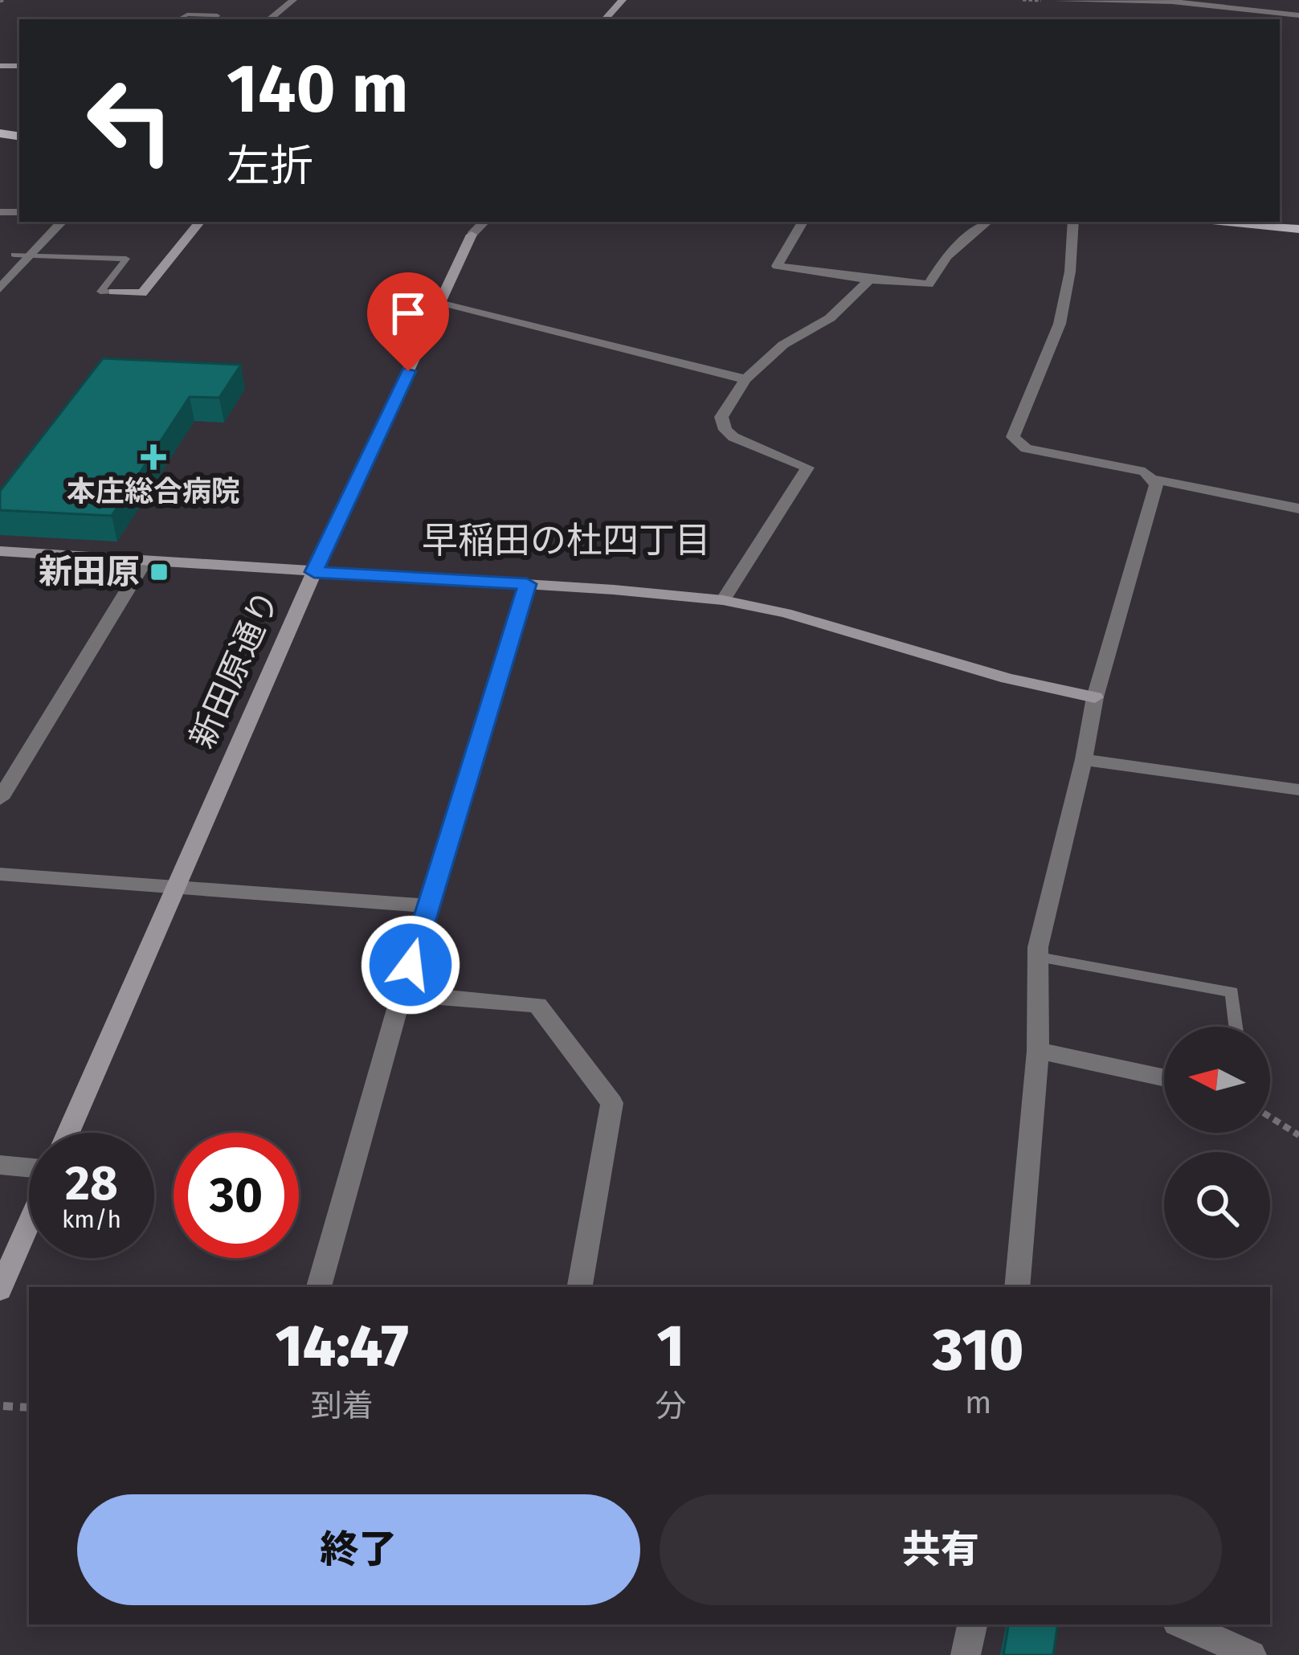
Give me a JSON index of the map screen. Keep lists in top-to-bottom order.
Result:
{
  "streets": {
    "street": ["新田原通り"]
  },
  "districts": ["早稲田の杜四丁目"],
  "places": {
    "health": ["本庄総合病院"],
    "transit": ["新田原"]
  },
  "north": "left",
  "page": {
    "turn": ["140 m", "左折"],
    "speed": "28 km/h",
    "limit": "30",
    "eta": [
      "14:47",
      "到着",
      "1",
      "分",
      "310",
      "m"
    ],
    "buttons": ["終了", "共有"]
  }
}
